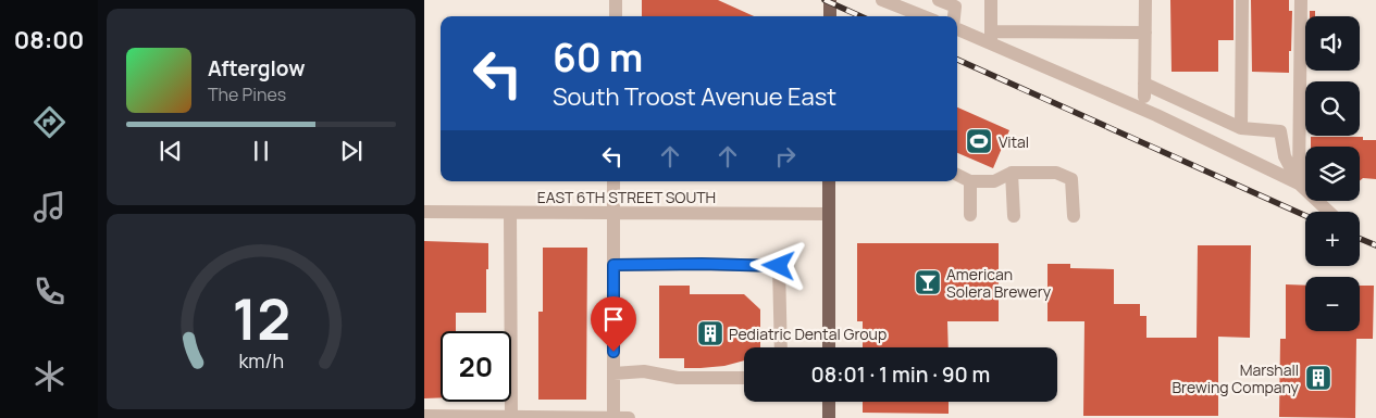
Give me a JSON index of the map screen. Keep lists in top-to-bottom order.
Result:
{
  "streets": {
    "street": ["EAST 6TH STREET SOUTH"]
  },
  "places": {
    "sports": ["Vital"],
    "bar": ["American Solera Brewery"],
    "building": ["Pediatric Dental Group", "Marshall Brewing Company"]
  },
  "page": {
    "tabs": "08:00",
    "map_buttons": ["+", "−"],
    "turn": ["60 m", "South Troost Avenue East"],
    "song": ["Afterglow", "The Pines"],
    "limit": "20",
    "trip": "08:01 · 1 min · 90 m",
    "gauge": ["12", "km/h"]
  }
}
